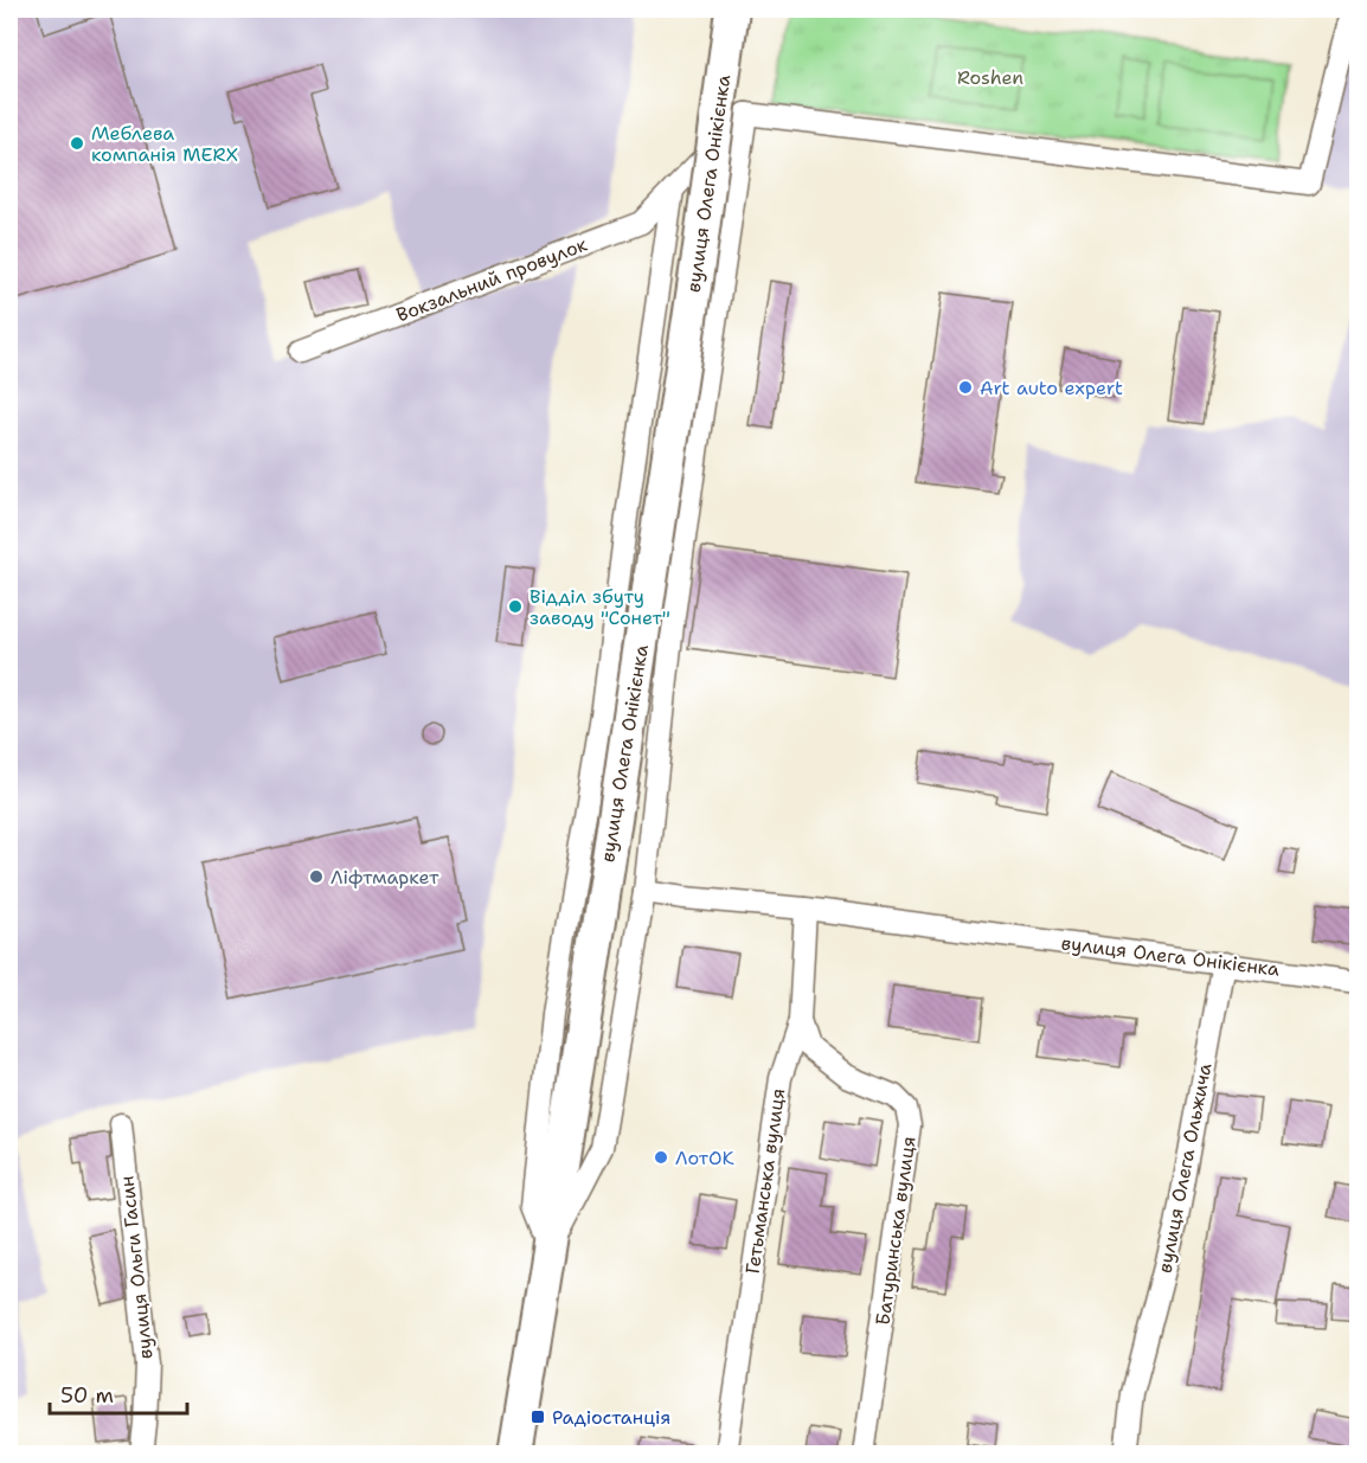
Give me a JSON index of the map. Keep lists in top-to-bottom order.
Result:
{
  "streets": {
    "main road": ["вулиця Олега Онікієнка"],
    "street": [
      "Вокзальний провулок",
      "вулиця Олега Ольжича",
      "Гетьманська вулиця",
      "Батуринська вулиця",
      "вулиця Ольги Гасин"
    ]
  },
  "crossings": [
    ["вулиця Олега Онікієнка", "вулиця Олега Ольжича"],
    ["вулиця Олега Онікієнка", "Гетьманська вулиця"],
    ["Гетьманська вулиця", "Батуринська вулиця"]
  ],
  "parks": ["Roshen"],
  "places": {
    "other": [
      "Меблева компанія MERX",
      "Art auto expert",
      "Відділ збуту заводу \"Сонет\"",
      "Ліфтмаркет",
      "ЛотОК"
    ],
    "transit": ["Радіостанція"]
  },
  "scale_bar": "50 m"
}
